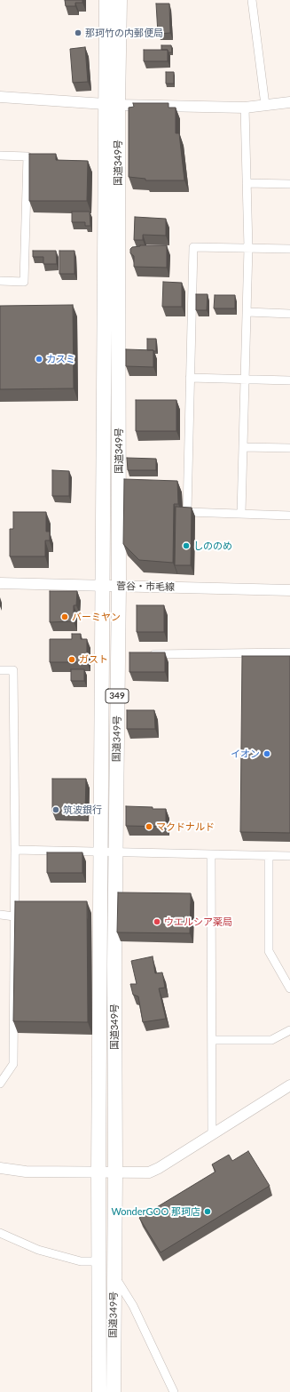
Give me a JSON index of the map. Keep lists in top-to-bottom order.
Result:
{
  "streets": {
    "highway": ["国道349号", "349"],
    "street": ["菅谷・市毛線"]
  },
  "crossings": [
    ["国道349号", "菅谷・市毛線"]
  ],
  "places": [
    "那珂竹の内郵便局",
    "カスミ",
    "しののめ",
    "バーミヤン",
    "ガスト",
    "イオン",
    "筑波銀行",
    "マクドナルド",
    "ウエルシア薬局",
    "WonderGOO 那珂店"
  ]
}
